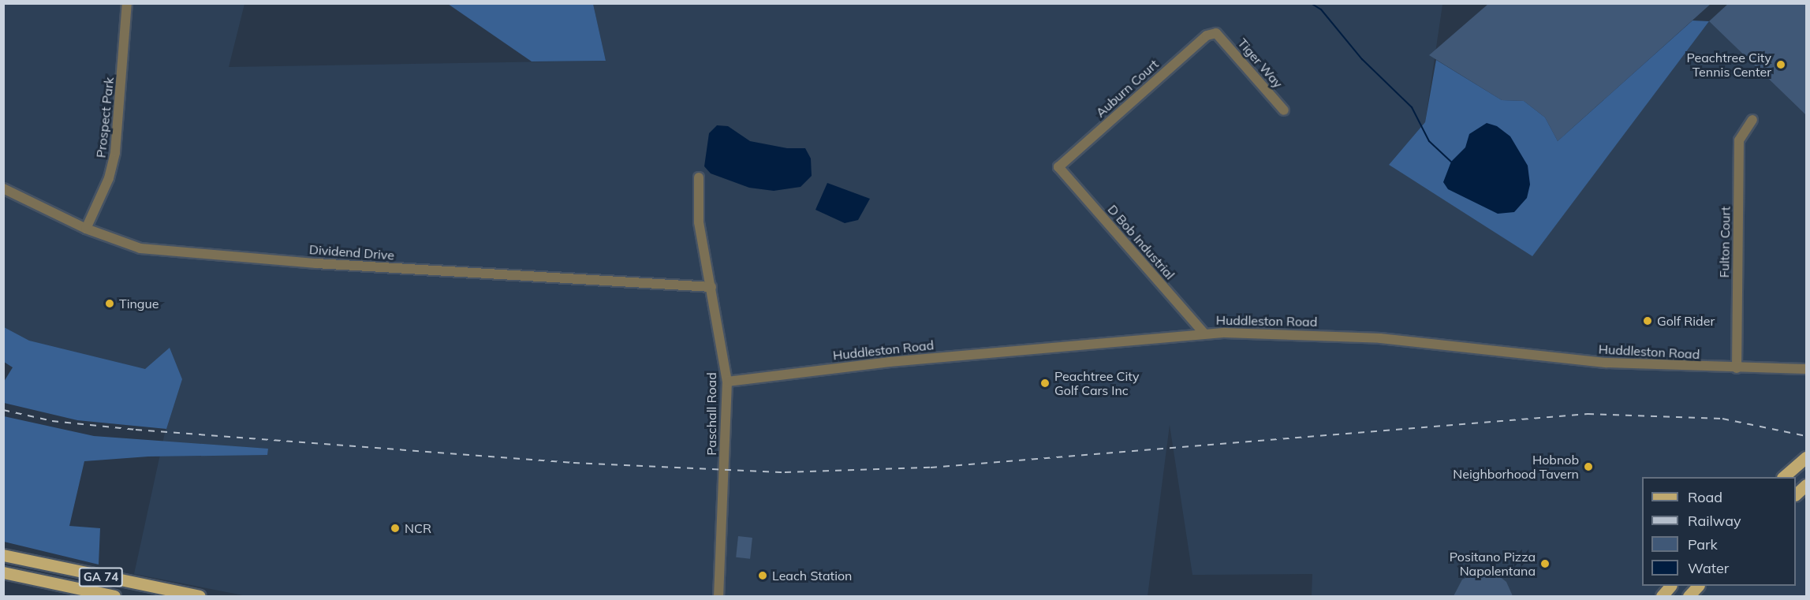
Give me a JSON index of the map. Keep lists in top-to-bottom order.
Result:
{
  "streets": {
    "main road": ["GA 74"],
    "street": [
      "Tiger Way",
      "Auburn Court",
      "Prospect Park",
      "D Bob Industrial",
      "Fulton Court",
      "Dividend Drive",
      "Huddleston Road",
      "Paschall Road"
    ]
  },
  "crossings": [
    ["Tiger Way", "Auburn Court"],
    ["Auburn Court", "D Bob Industrial"],
    ["Prospect Park", "Dividend Drive"],
    ["D Bob Industrial", "Huddleston Road"],
    ["Fulton Court", "Huddleston Road"],
    ["Dividend Drive", "Paschall Road"],
    ["Huddleston Road", "Paschall Road"]
  ],
  "places": [
    "Peachtree City Tennis Center",
    "Tingue",
    "Golf Rider",
    "Peachtree City Golf Cars Inc",
    "Hobnob Neighborhood Tavern",
    "NCR",
    "Positano Pizza Napolentana",
    "Leach Station"
  ],
  "legend": [
    "Road",
    "Railway",
    "Park",
    "Water"
  ]
}
